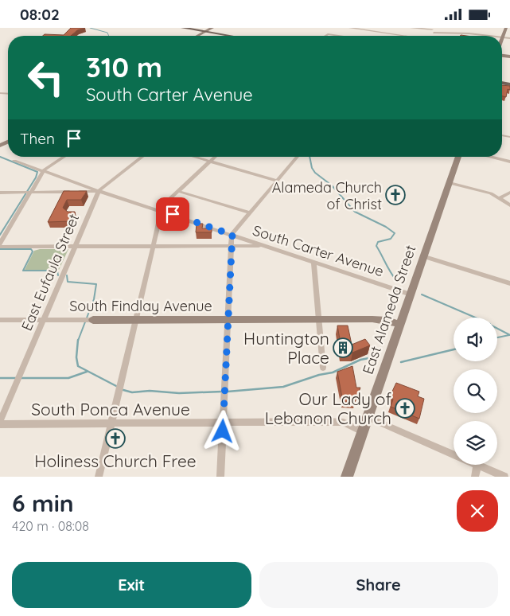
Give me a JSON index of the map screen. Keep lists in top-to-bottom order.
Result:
{
  "streets": {
    "street": [
      "South Carter Avenue",
      "East Eufaula Street",
      "South Findlay Avenue",
      "East Alameda Street",
      "South Ponca Avenue"
    ]
  },
  "crossings": [
    ["South Carter Avenue", "East Eufaula Street"],
    ["South Carter Avenue", "East Alameda Street"],
    ["East Eufaula Street", "South Findlay Avenue"],
    ["East Eufaula Street", "South Ponca Avenue"],
    ["South Findlay Avenue", "East Alameda Street"],
    ["East Alameda Street", "South Ponca Avenue"]
  ],
  "places": {
    "church": ["Alameda Church of Christ", "Our Lady of Lebanon Church", "Holiness Church Free"],
    "building": ["Huntington Place"]
  },
  "page": {
    "status": "08:02",
    "turn": ["310 m", "South Carter Avenue"],
    "then": "Then",
    "heading": ["6 min", "420 m · 08:08"],
    "buttons": ["Exit", "Share"]
  }
}
